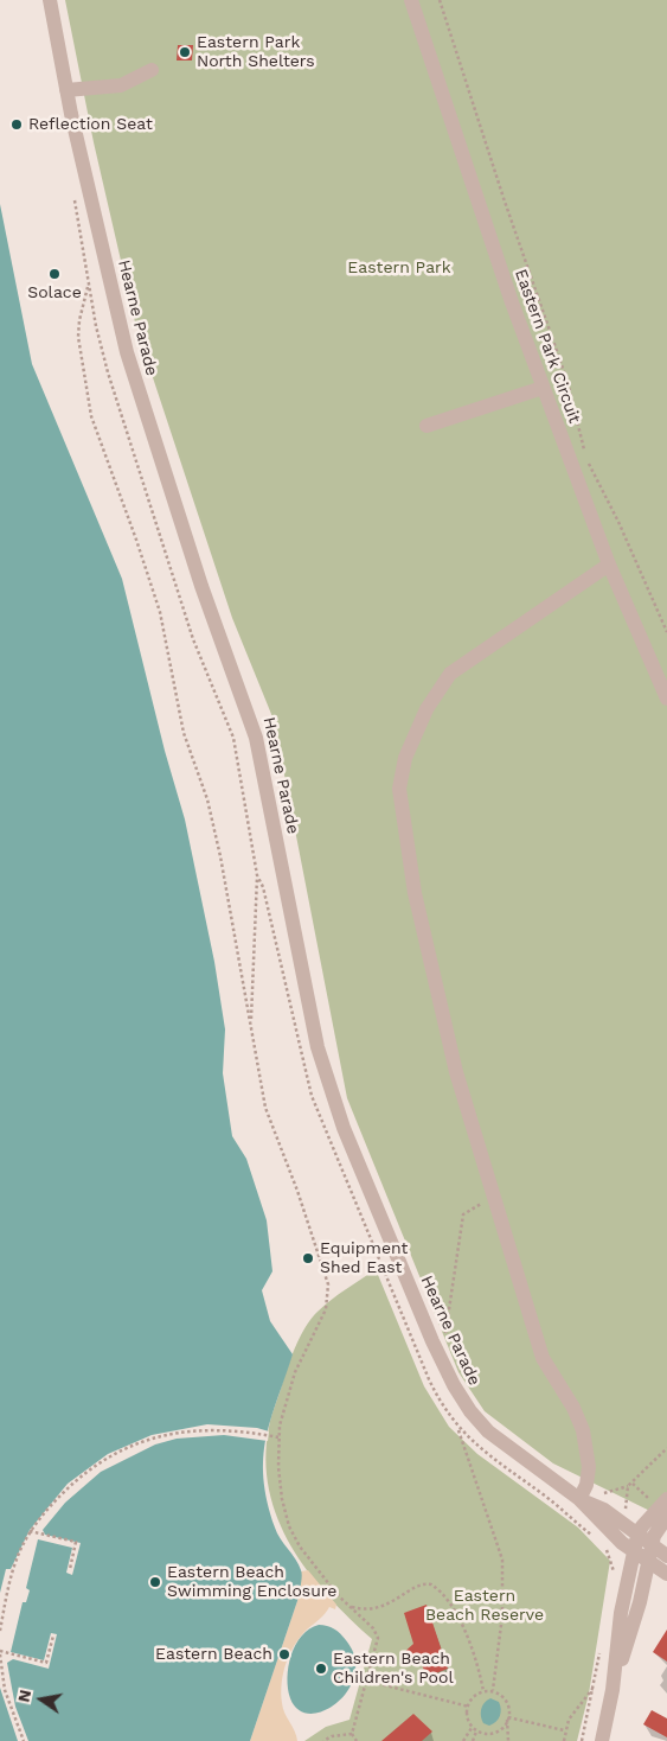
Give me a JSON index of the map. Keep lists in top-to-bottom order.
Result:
{
  "streets": {
    "street": ["Hearne Parade", "Eastern Park Circuit"]
  },
  "parks": ["Eastern Park", "Eastern Beach Reserve"],
  "places": [
    "Eastern Park North Shelters",
    "Reflection Seat",
    "Solace",
    "Equipment Shed East",
    "Eastern Beach Swimming Enclosure",
    "Eastern Beach",
    "Eastern Beach Children's Pool"
  ],
  "north": "left"
}
